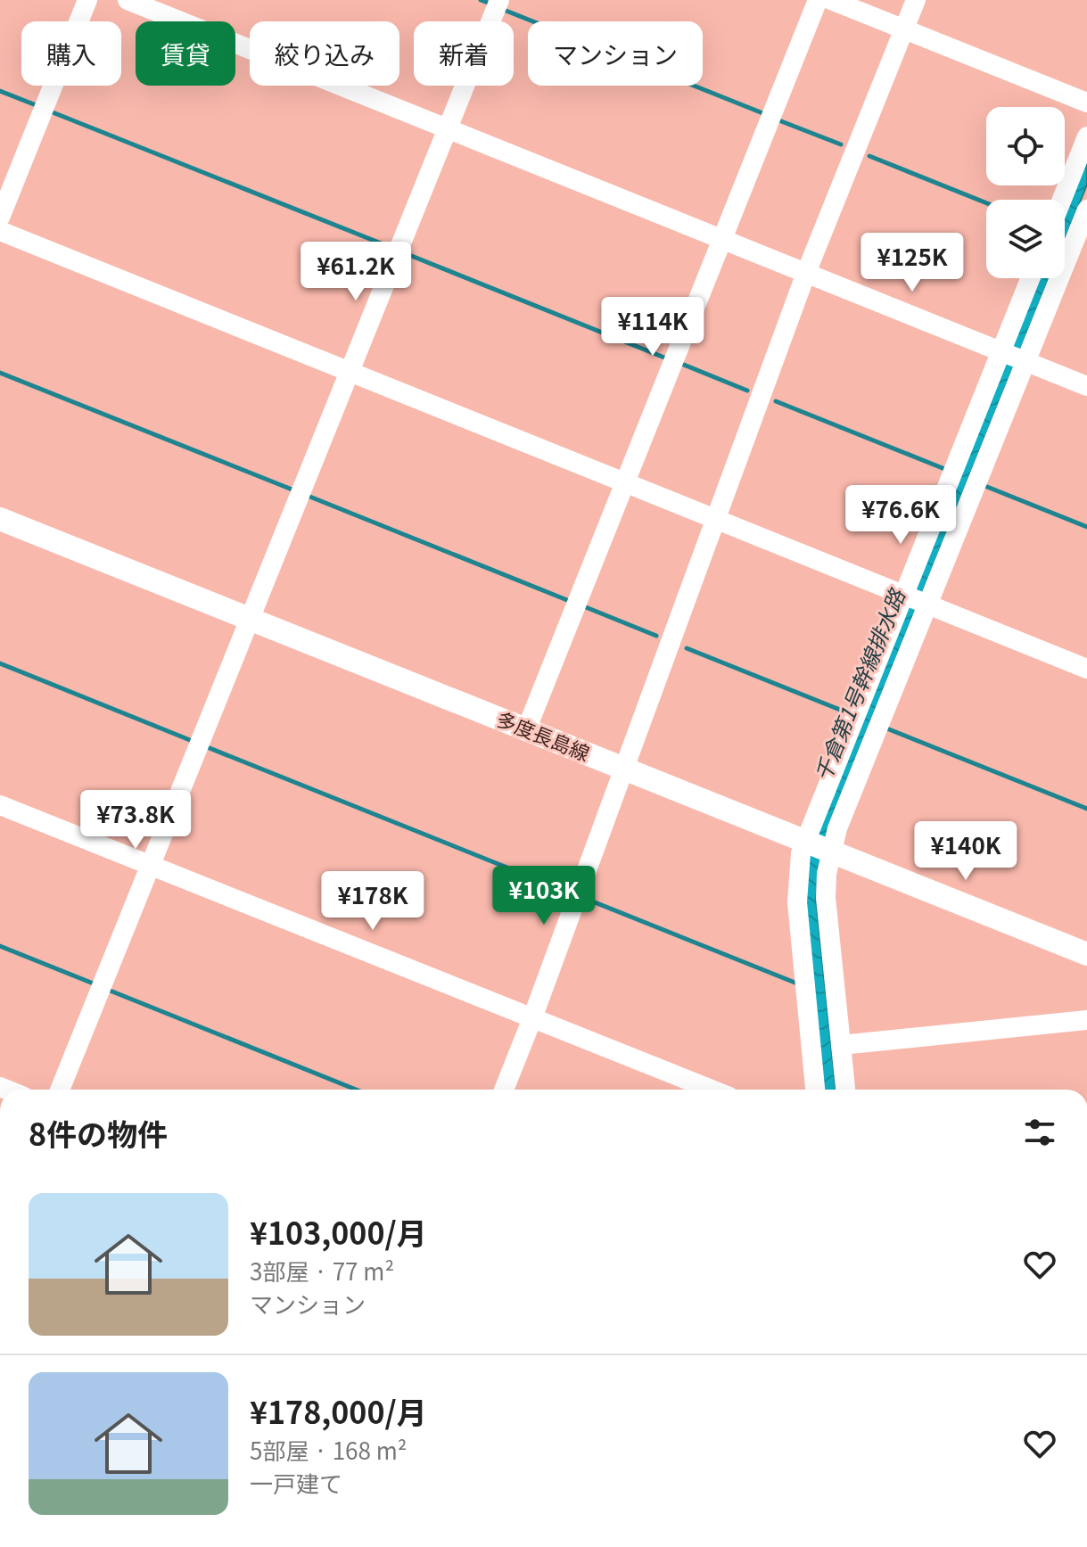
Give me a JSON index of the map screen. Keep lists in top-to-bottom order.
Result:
{
  "streets": {
    "main road": ["多度長島線"]
  },
  "water": ["千倉第1号幹線排水路"],
  "page": {
    "chip": [
      "購入",
      "賃貸",
      "絞り込み",
      "新着",
      "マンション"
    ],
    "price": [
      "¥125K",
      "¥61.2K",
      "¥114K",
      "¥76.6K",
      "¥73.8K",
      "¥140K",
      "¥103K",
      "¥178K"
    ],
    "heading": "8件の物件",
    "list": [
      {
        "name": "¥103,000/月",
        "note": "3部屋 · 77 m² · マンション"
      },
      {
        "name": "¥178,000/月",
        "note": "5部屋 · 168 m² · 一戸建て"
      }
    ]
  }
}
